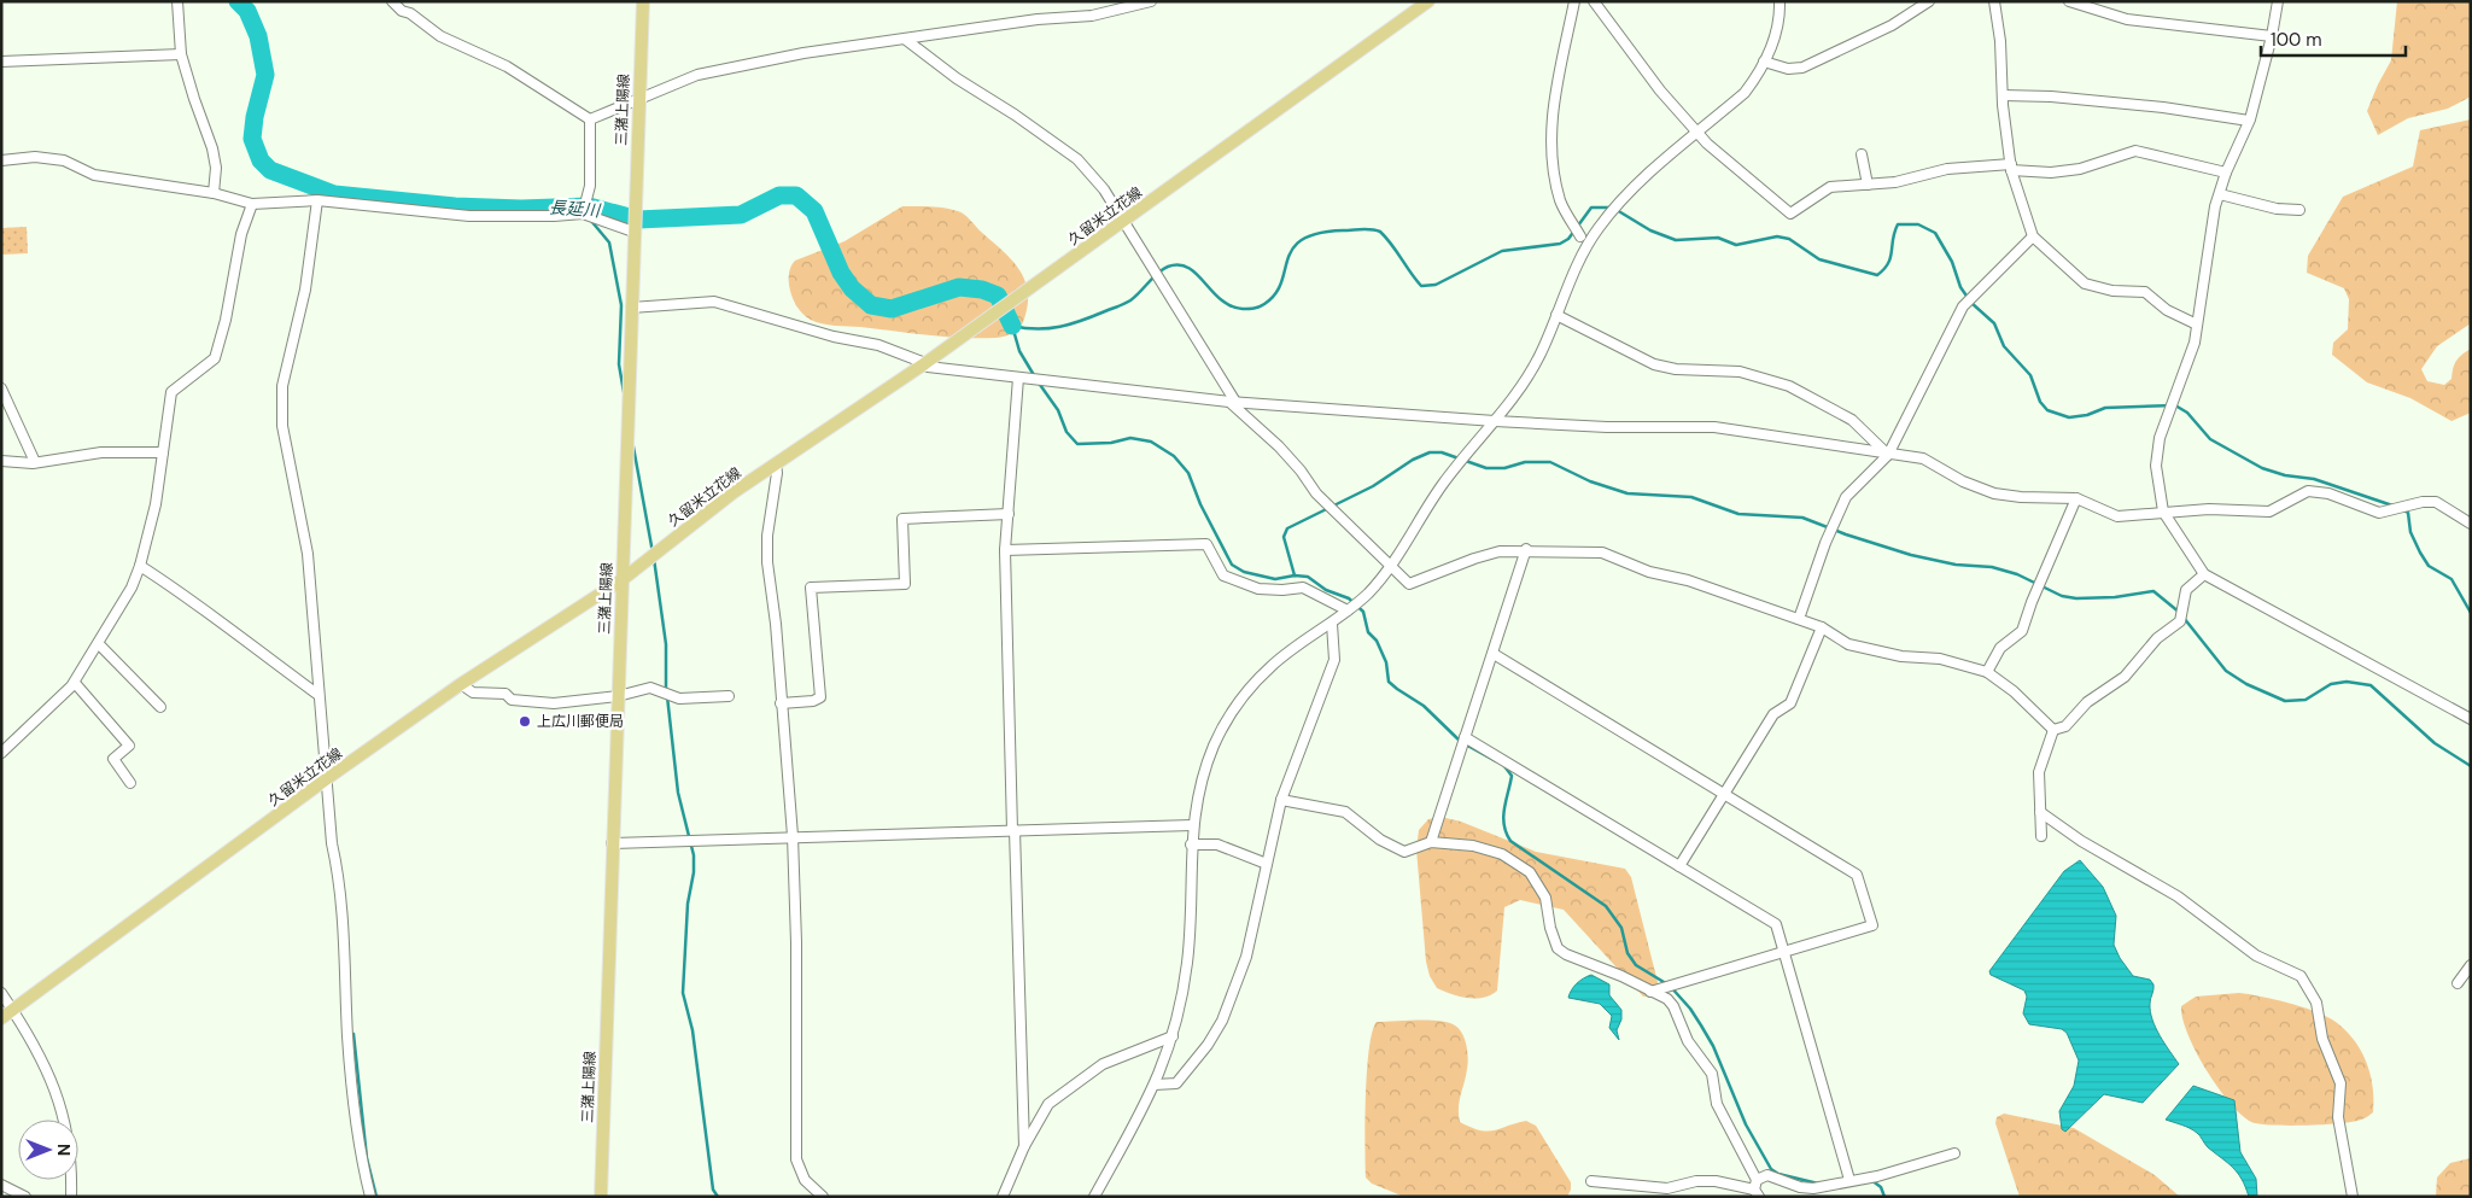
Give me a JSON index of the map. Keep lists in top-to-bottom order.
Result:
{
  "streets": {
    "main road": ["三潴上陽線", "久留米立花線"]
  },
  "crossings": [
    ["三潴上陽線", "久留米立花線"]
  ],
  "water": ["長延川"],
  "places": ["上広川郵便局"],
  "scale_bar": "100 m",
  "north": "right"
}
